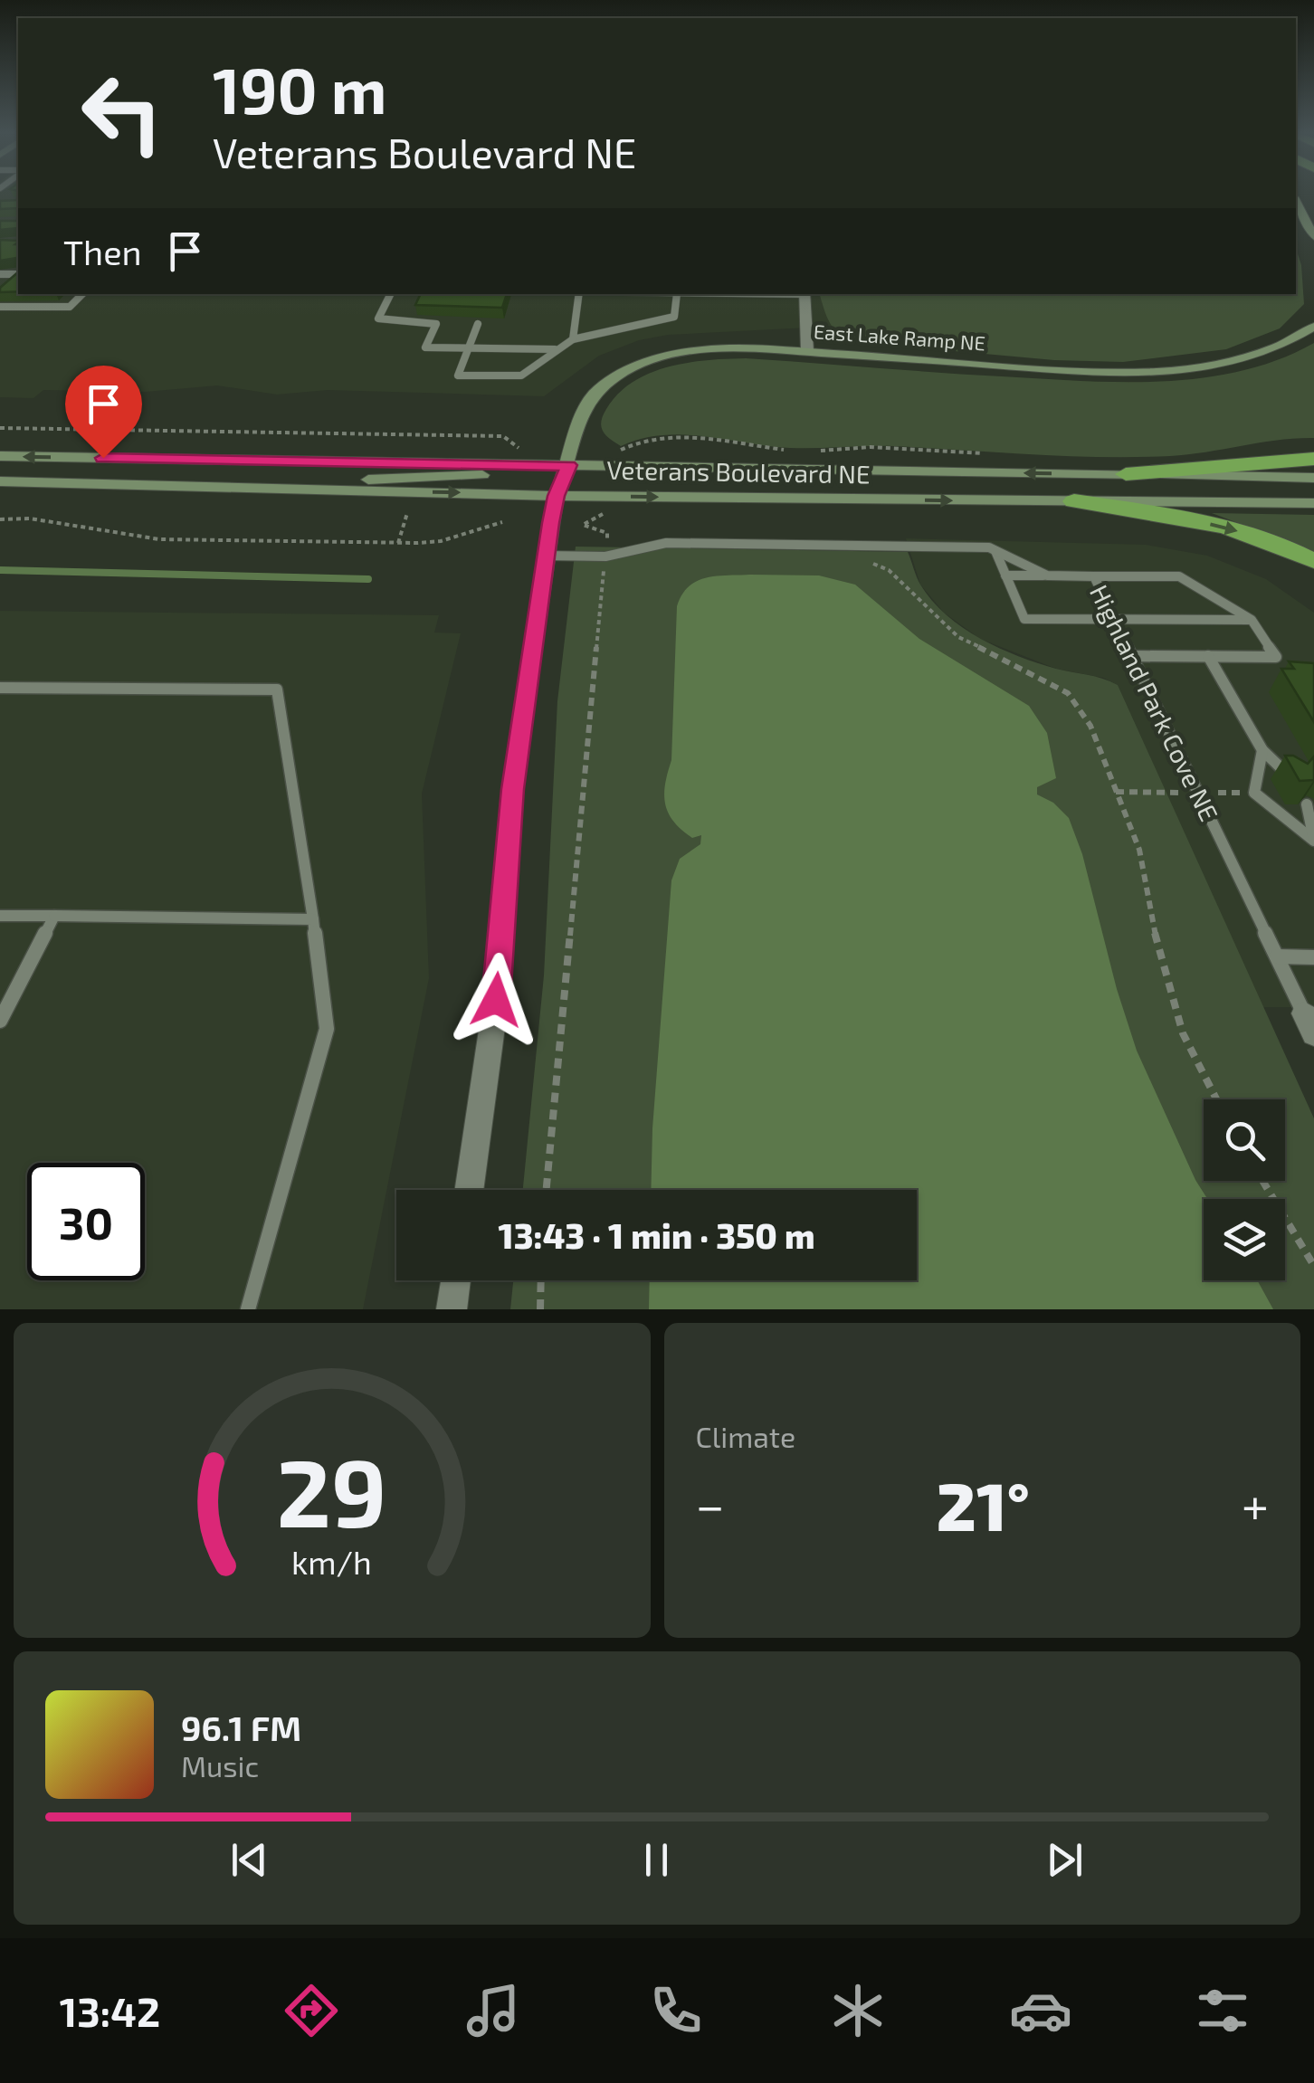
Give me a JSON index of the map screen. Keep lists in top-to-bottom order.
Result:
{
  "streets": {
    "main road": ["East Lake Ramp NE", "Veterans Boulevard NE"],
    "lane": ["Highland Park Cove NE"]
  },
  "crossings": [
    ["East Lake Ramp NE", "Veterans Boulevard NE"]
  ],
  "page": {
    "turn": ["190 m", "Veterans Boulevard NE"],
    "then": "Then",
    "limit": "30",
    "trip": "13:43 · 1 min · 350 m",
    "tile": "Climate",
    "heat": ["−", "21°", "+"],
    "song": ["96.1 FM", "Music"],
    "tabs": "13:42",
    "gauge": ["29", "km/h"]
  }
}
